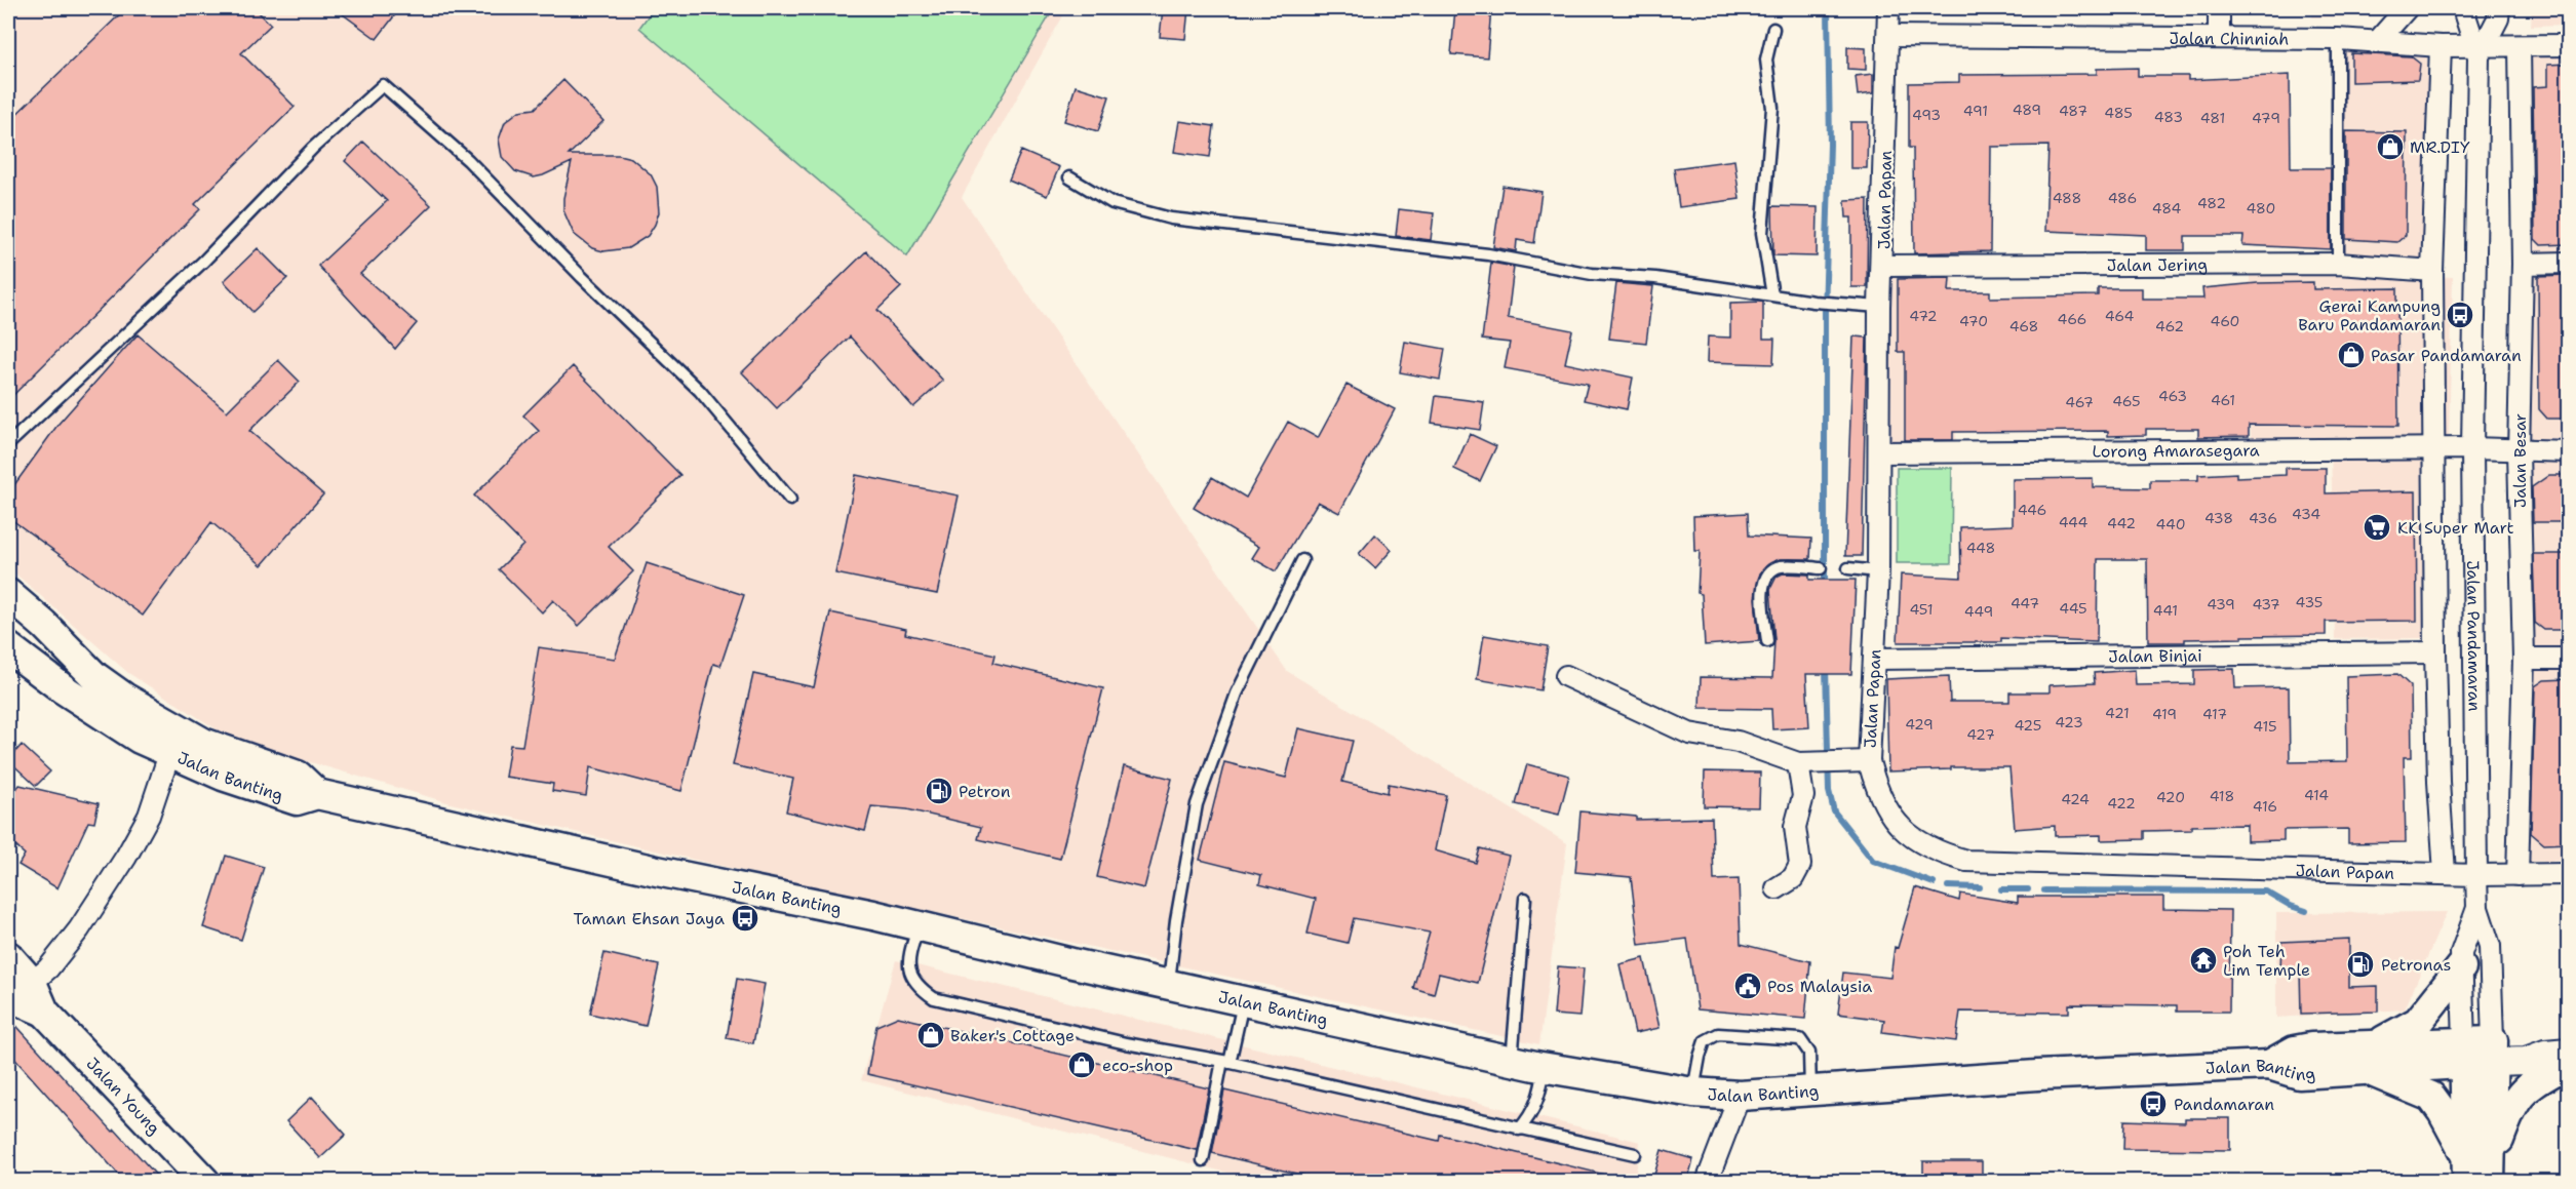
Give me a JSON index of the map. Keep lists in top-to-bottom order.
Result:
{
  "streets": {
    "main road": ["Jalan Banting", "Jalan Young"],
    "street": [
      "Jalan Chinniah",
      "Jalan Papan",
      "Jalan Jering",
      "Lorong Amarasegara",
      "Jalan Besar",
      "Jalan Pandamaran",
      "Jalan Binjai"
    ]
  },
  "crossings": [
    ["Jalan Chinniah", "Jalan Papan"],
    ["Jalan Chinniah", "Jalan Besar"],
    ["Jalan Chinniah", "Jalan Pandamaran"],
    ["Jalan Papan", "Jalan Jering"],
    ["Jalan Papan", "Lorong Amarasegara"],
    ["Jalan Papan", "Jalan Besar"],
    ["Jalan Papan", "Jalan Pandamaran"],
    ["Jalan Papan", "Jalan Binjai"],
    ["Lorong Amarasegara", "Jalan Besar"],
    ["Lorong Amarasegara", "Jalan Pandamaran"],
    ["Jalan Pandamaran", "Jalan Banting"]
  ],
  "places": {
    "shop": [
      "MR.DIY",
      "Pasar Pandamaran",
      "Baker's Cottage",
      "eco-shop"
    ],
    "bus stop": ["Gerai Kampung Baru Pandamaran", "Taman Ehsan Jaya", "Pandamaran"],
    "supermarket": ["KK Super Mart"],
    "fuel station": ["Petron", "Petronas"],
    "temple": ["Poh Teh Lim Temple"],
    "public building": ["Pos Malaysia"]
  },
  "house_numbers": [
    "489",
    "491",
    "487",
    "485",
    "493",
    "483",
    "481",
    "479",
    "488",
    "486",
    "482",
    "484",
    "480",
    "472",
    "464",
    "466",
    "470",
    "460",
    "468",
    "462",
    "463",
    "461",
    "465",
    "467",
    "446",
    "434",
    "438",
    "436",
    "444",
    "442",
    "440",
    "448",
    "435",
    "447",
    "439",
    "437",
    "445",
    "451",
    "441",
    "449",
    "421",
    "419",
    "417",
    "423",
    "429",
    "425",
    "415",
    "427",
    "414",
    "418",
    "420",
    "424",
    "422",
    "416"
  ]
}
